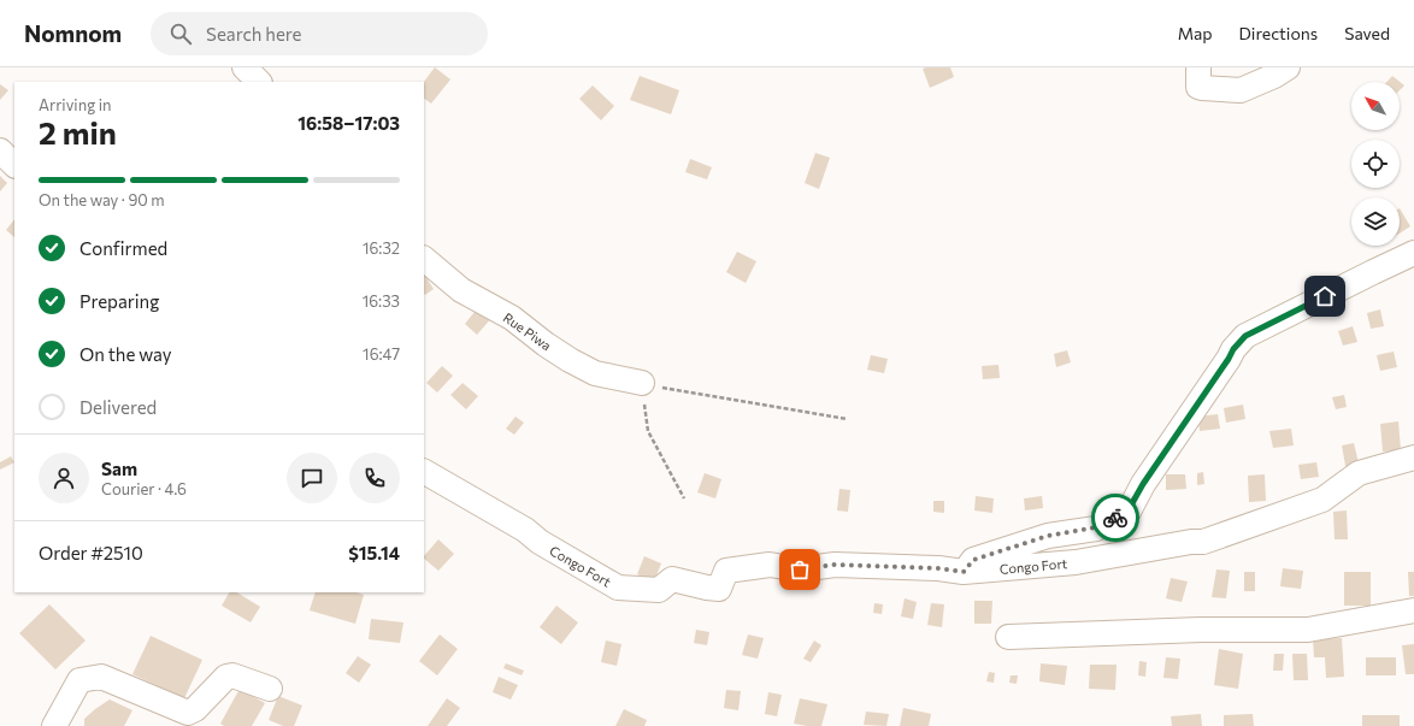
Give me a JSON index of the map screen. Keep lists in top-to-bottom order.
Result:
{
  "streets": {
    "street": ["Rue Piwa", "Congo Fort"]
  },
  "north": "top left",
  "page": {
    "header": "Nomnom",
    "search": "Search here",
    "nav": ["Map", "Directions", "Saved"],
    "heading": ["2 min", "Arriving in", "16:58–17:03"],
    "panel": [
      "Sam",
      "Courier · 4.6",
      "Order #2510",
      "$15.14"
    ],
    "bar": "On the way · 90 m",
    "list": [
      ["Confirmed", "16:32"],
      ["Preparing", "16:33"],
      ["On the way", "16:47"],
      "Delivered"
    ]
  }
}
